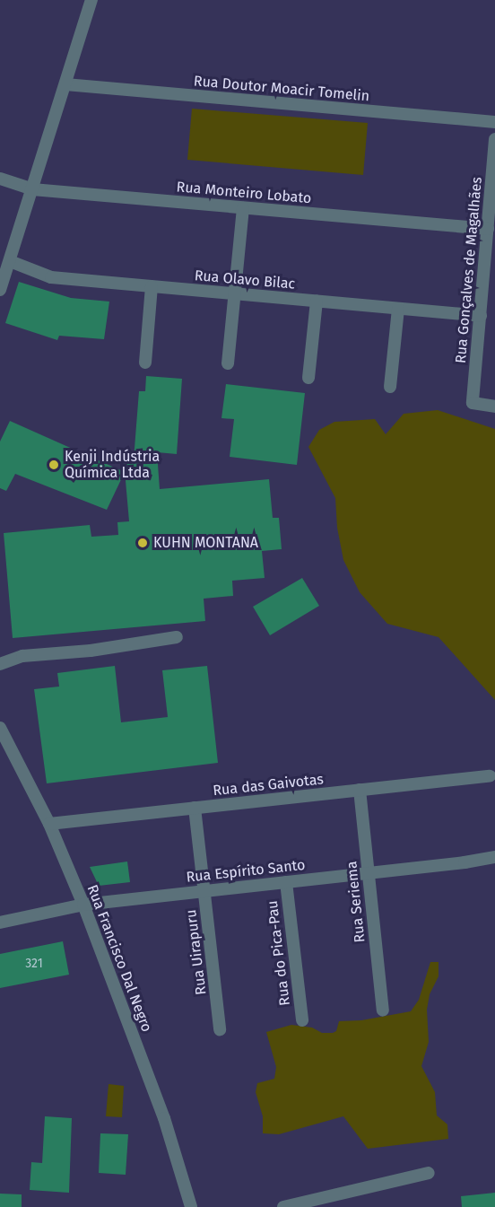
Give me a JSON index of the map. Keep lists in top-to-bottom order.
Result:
{
  "streets": {
    "street": [
      "Rua Doutor Moacir Tomelin",
      "Rua Monteiro Lobato",
      "Rua Gonçalves de Magalhães",
      "Rua Olavo Bilac",
      "Rua das Gaivotas",
      "Rua Espírito Santo",
      "Rua Seriema",
      "Rua Uirapuru",
      "Rua do Pica-Pau",
      "Rua Francisco Dal Negro"
    ]
  },
  "crossings": [
    ["Rua Monteiro Lobato", "Rua Gonçalves de Magalhães"],
    ["Rua Gonçalves de Magalhães", "Rua Olavo Bilac"],
    ["Rua das Gaivotas", "Rua Seriema"],
    ["Rua das Gaivotas", "Rua Uirapuru"],
    ["Rua das Gaivotas", "Rua Francisco Dal Negro"],
    ["Rua Espírito Santo", "Rua Seriema"],
    ["Rua Espírito Santo", "Rua Uirapuru"],
    ["Rua Espírito Santo", "Rua do Pica-Pau"],
    ["Rua Espírito Santo", "Rua Francisco Dal Negro"]
  ],
  "places": ["Kenji Indústria Química Ltda", "KUHN MONTANA"],
  "house_numbers": ["321"]
}
